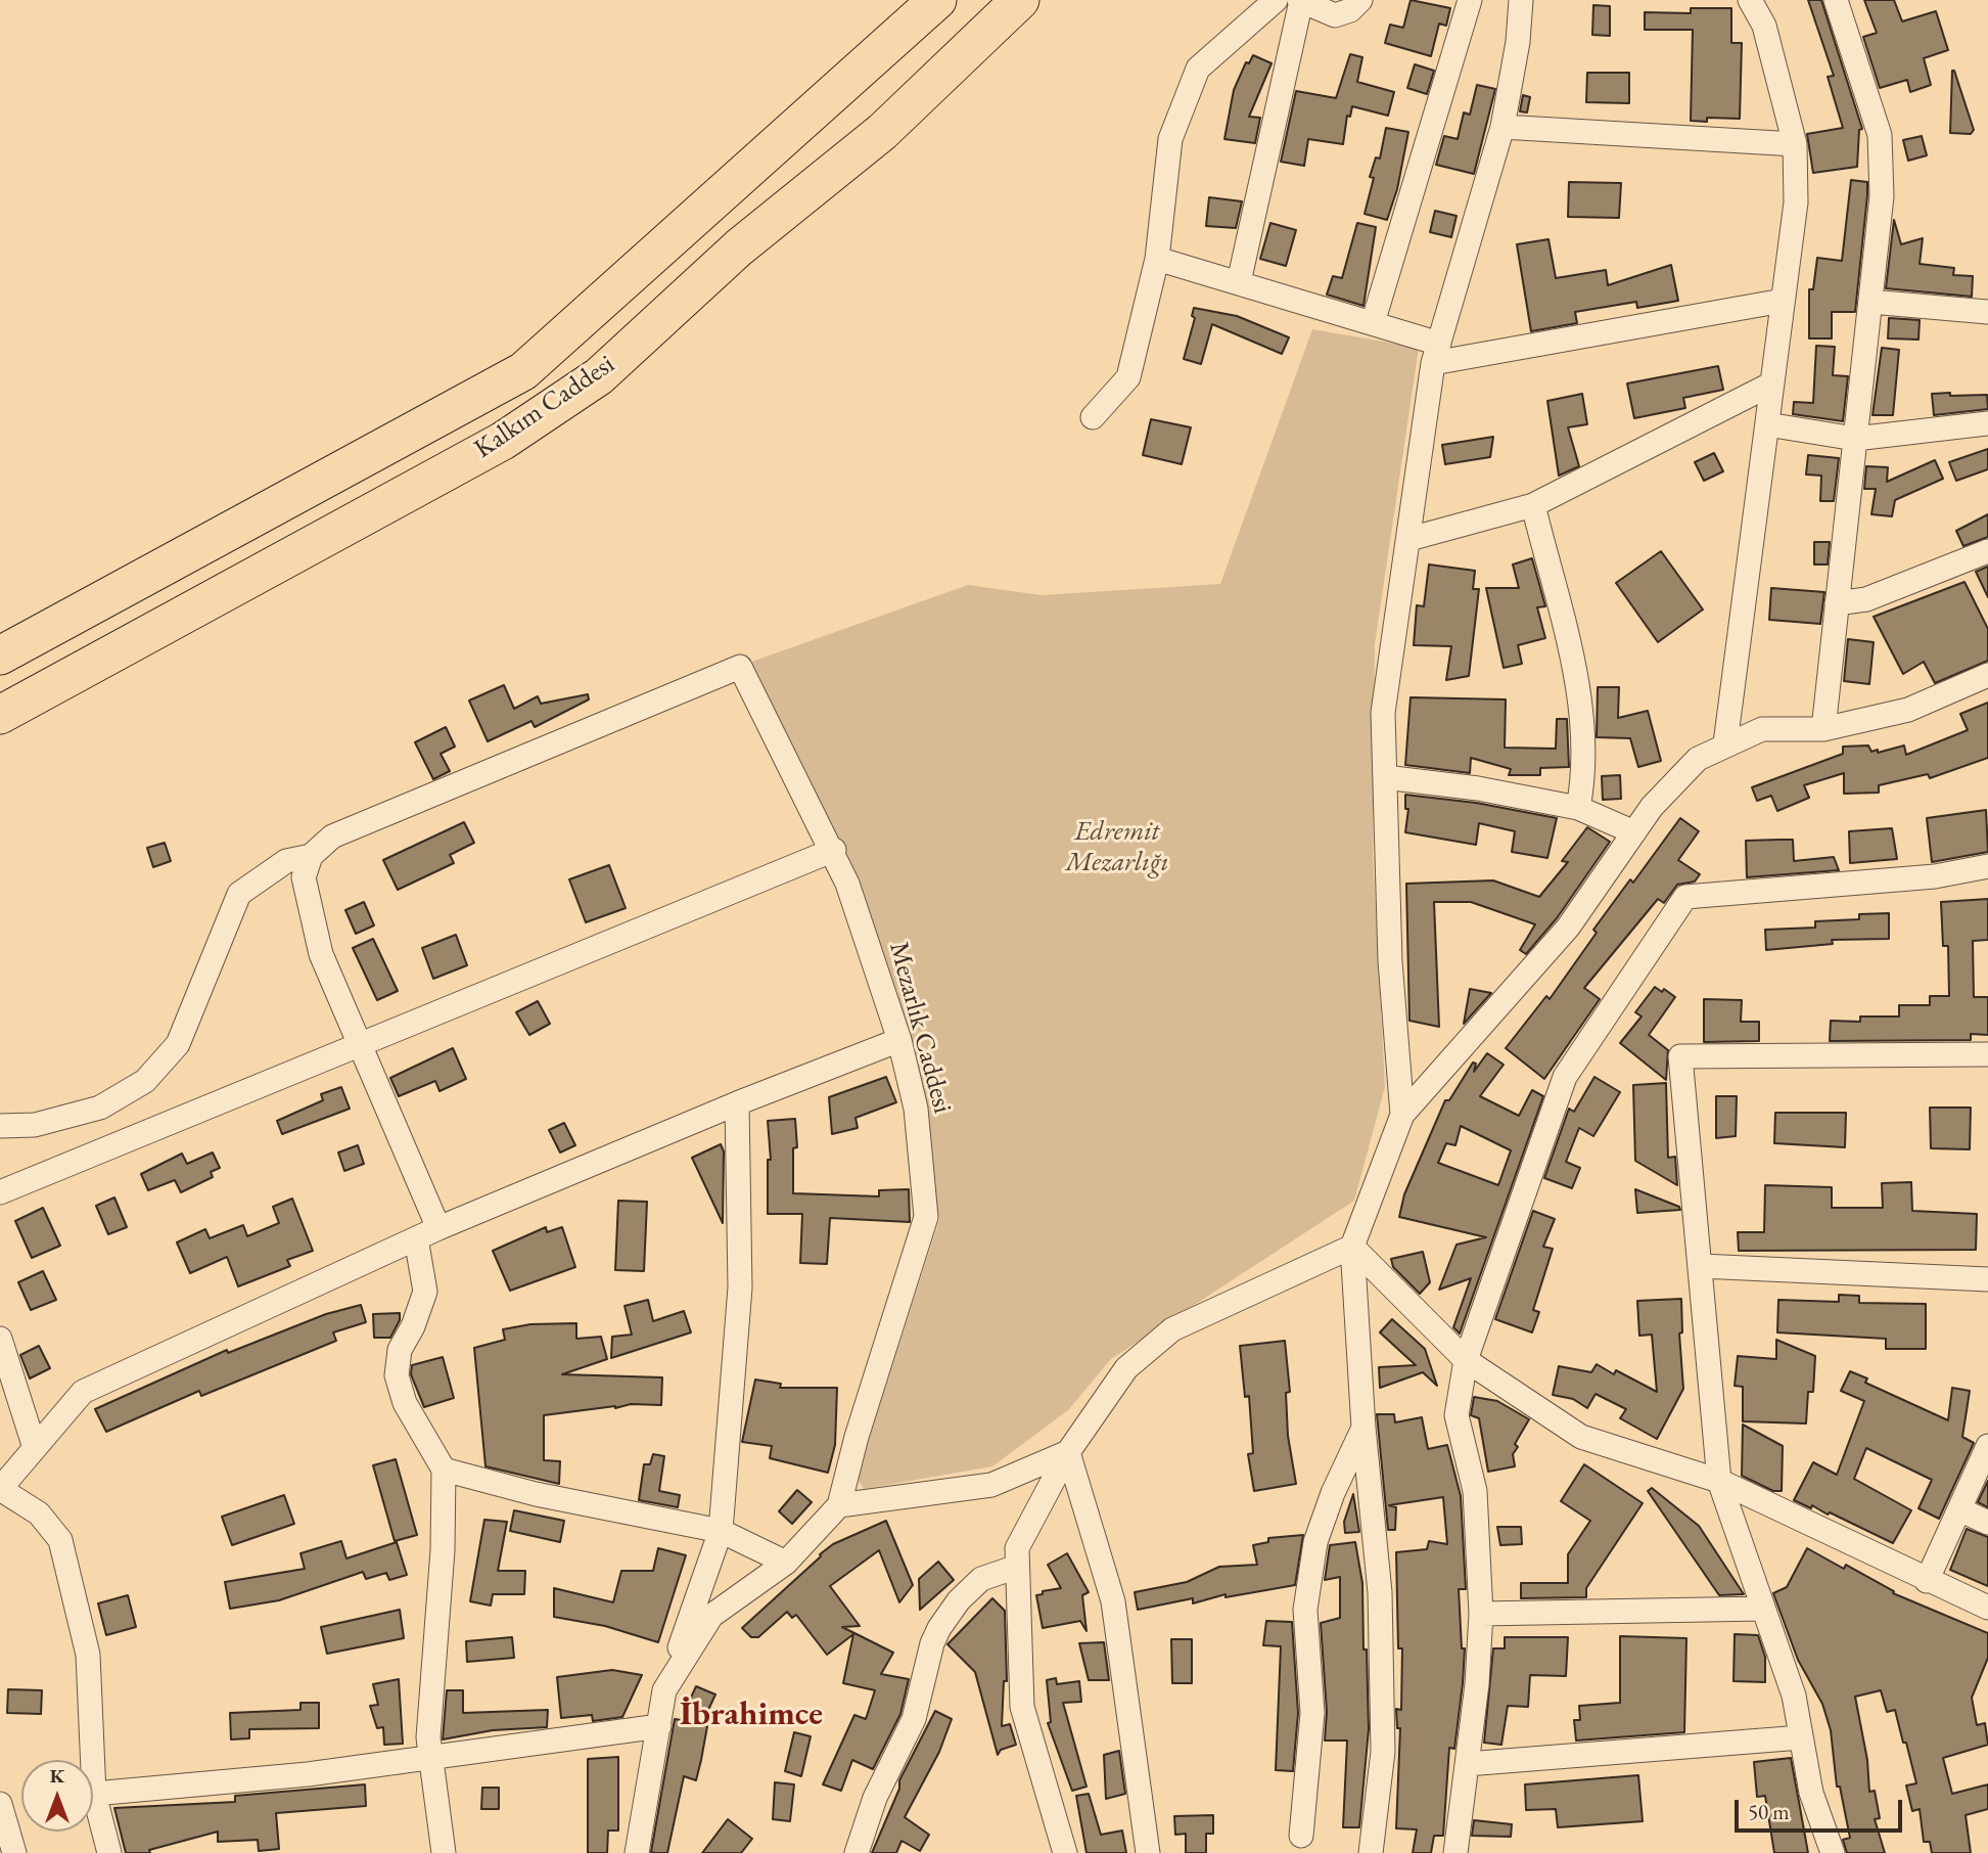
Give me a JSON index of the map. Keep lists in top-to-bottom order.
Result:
{
  "streets": {
    "main road": ["Kalkım Caddesi"],
    "street": ["Mezarlık Caddesi"]
  },
  "districts": ["İbrahimce"],
  "parks": ["Edremit Mezarlığı"],
  "scale_bar": "50 m",
  "north": "top"
}
